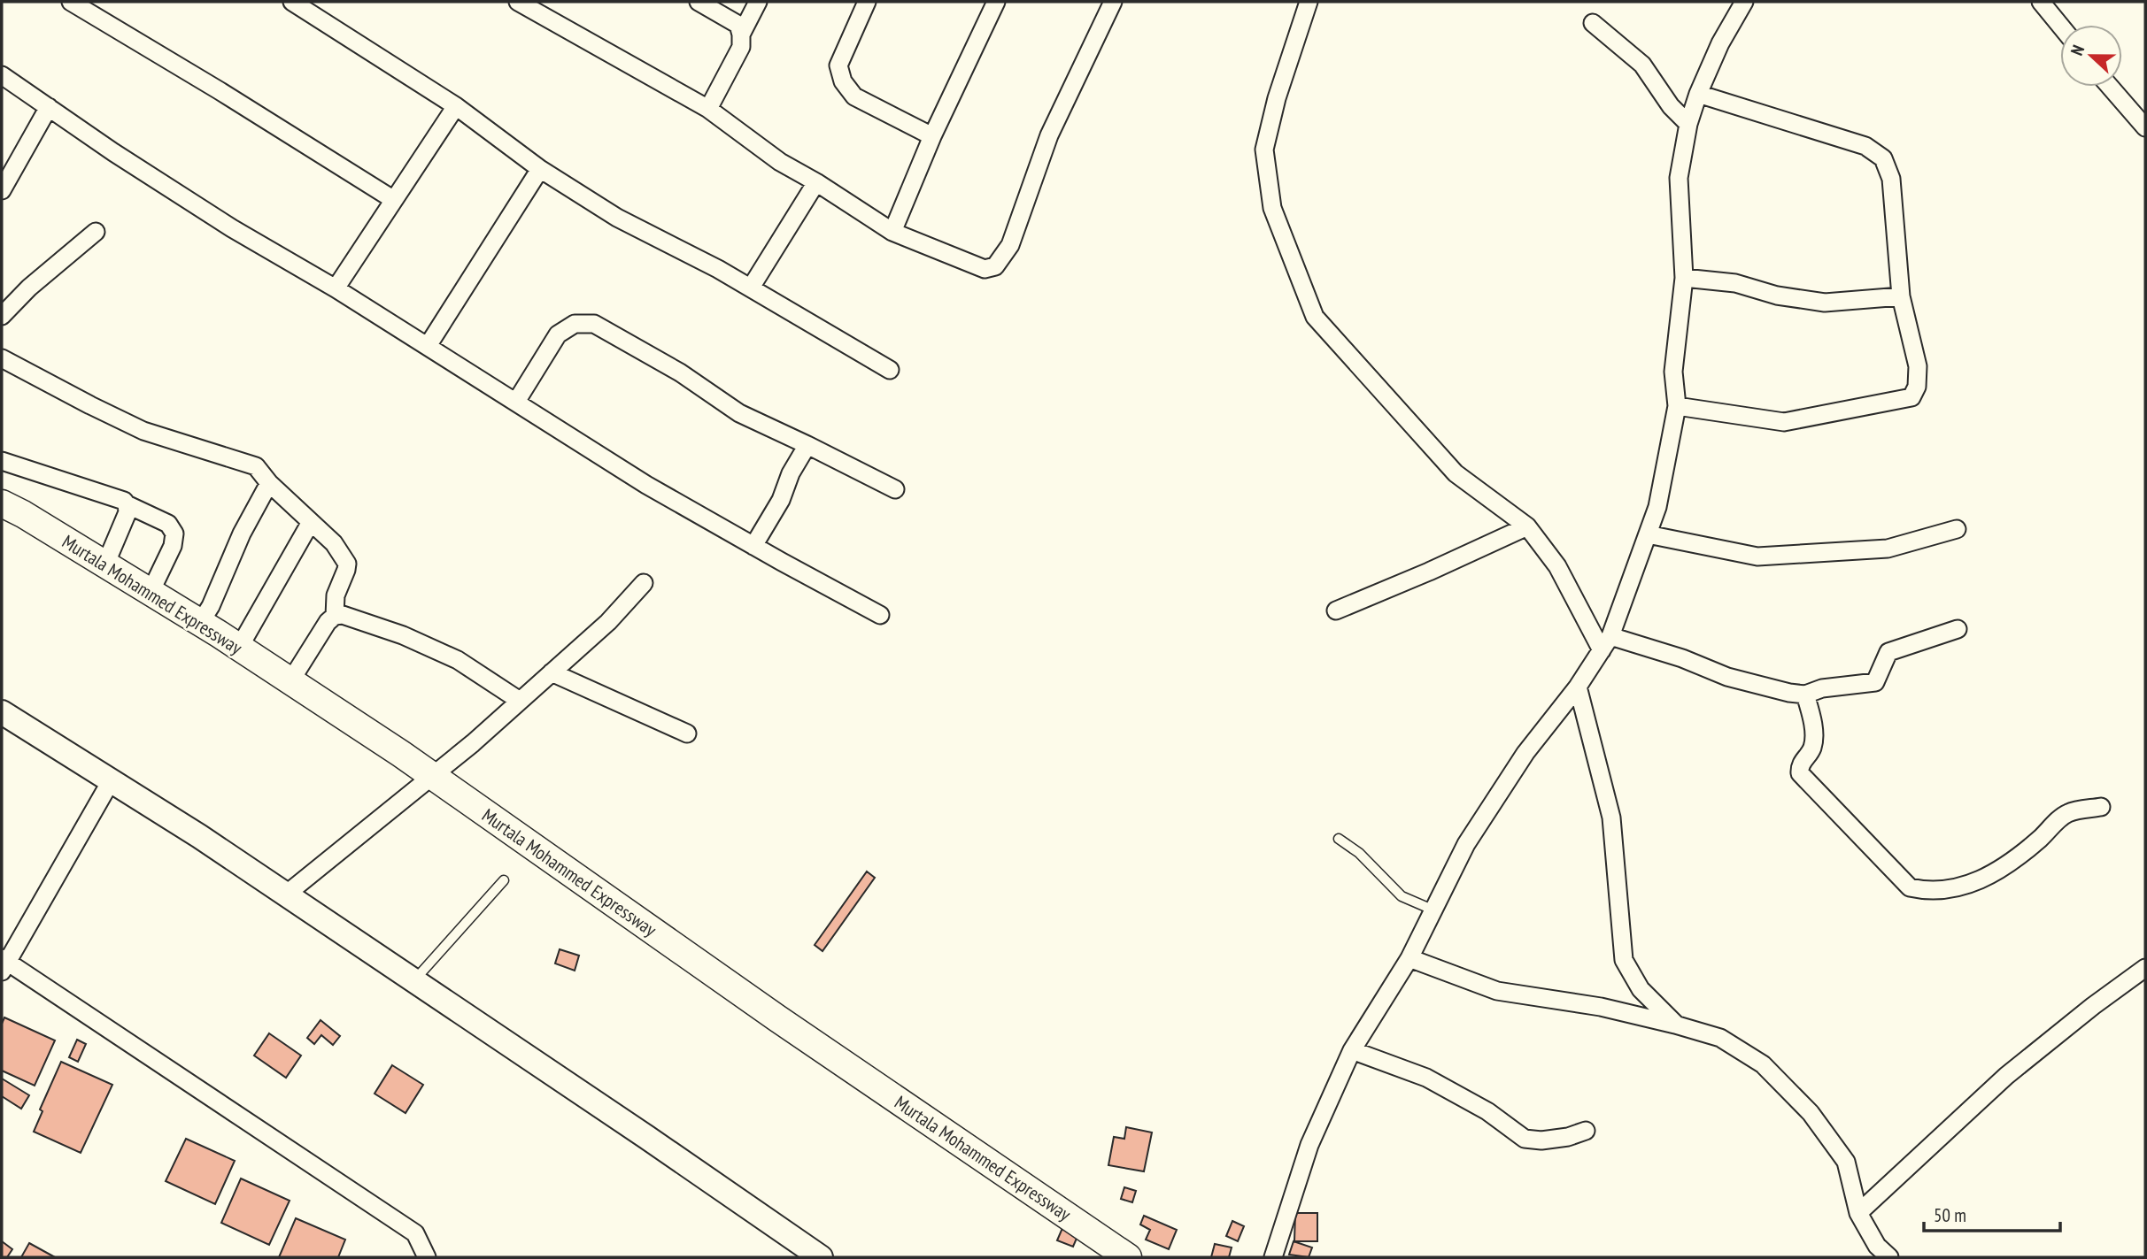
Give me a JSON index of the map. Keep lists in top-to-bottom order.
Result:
{
  "streets": {
    "main road": ["Murtala Mohammed Expressway"]
  },
  "scale_bar": "50 m",
  "north": "left"
}
